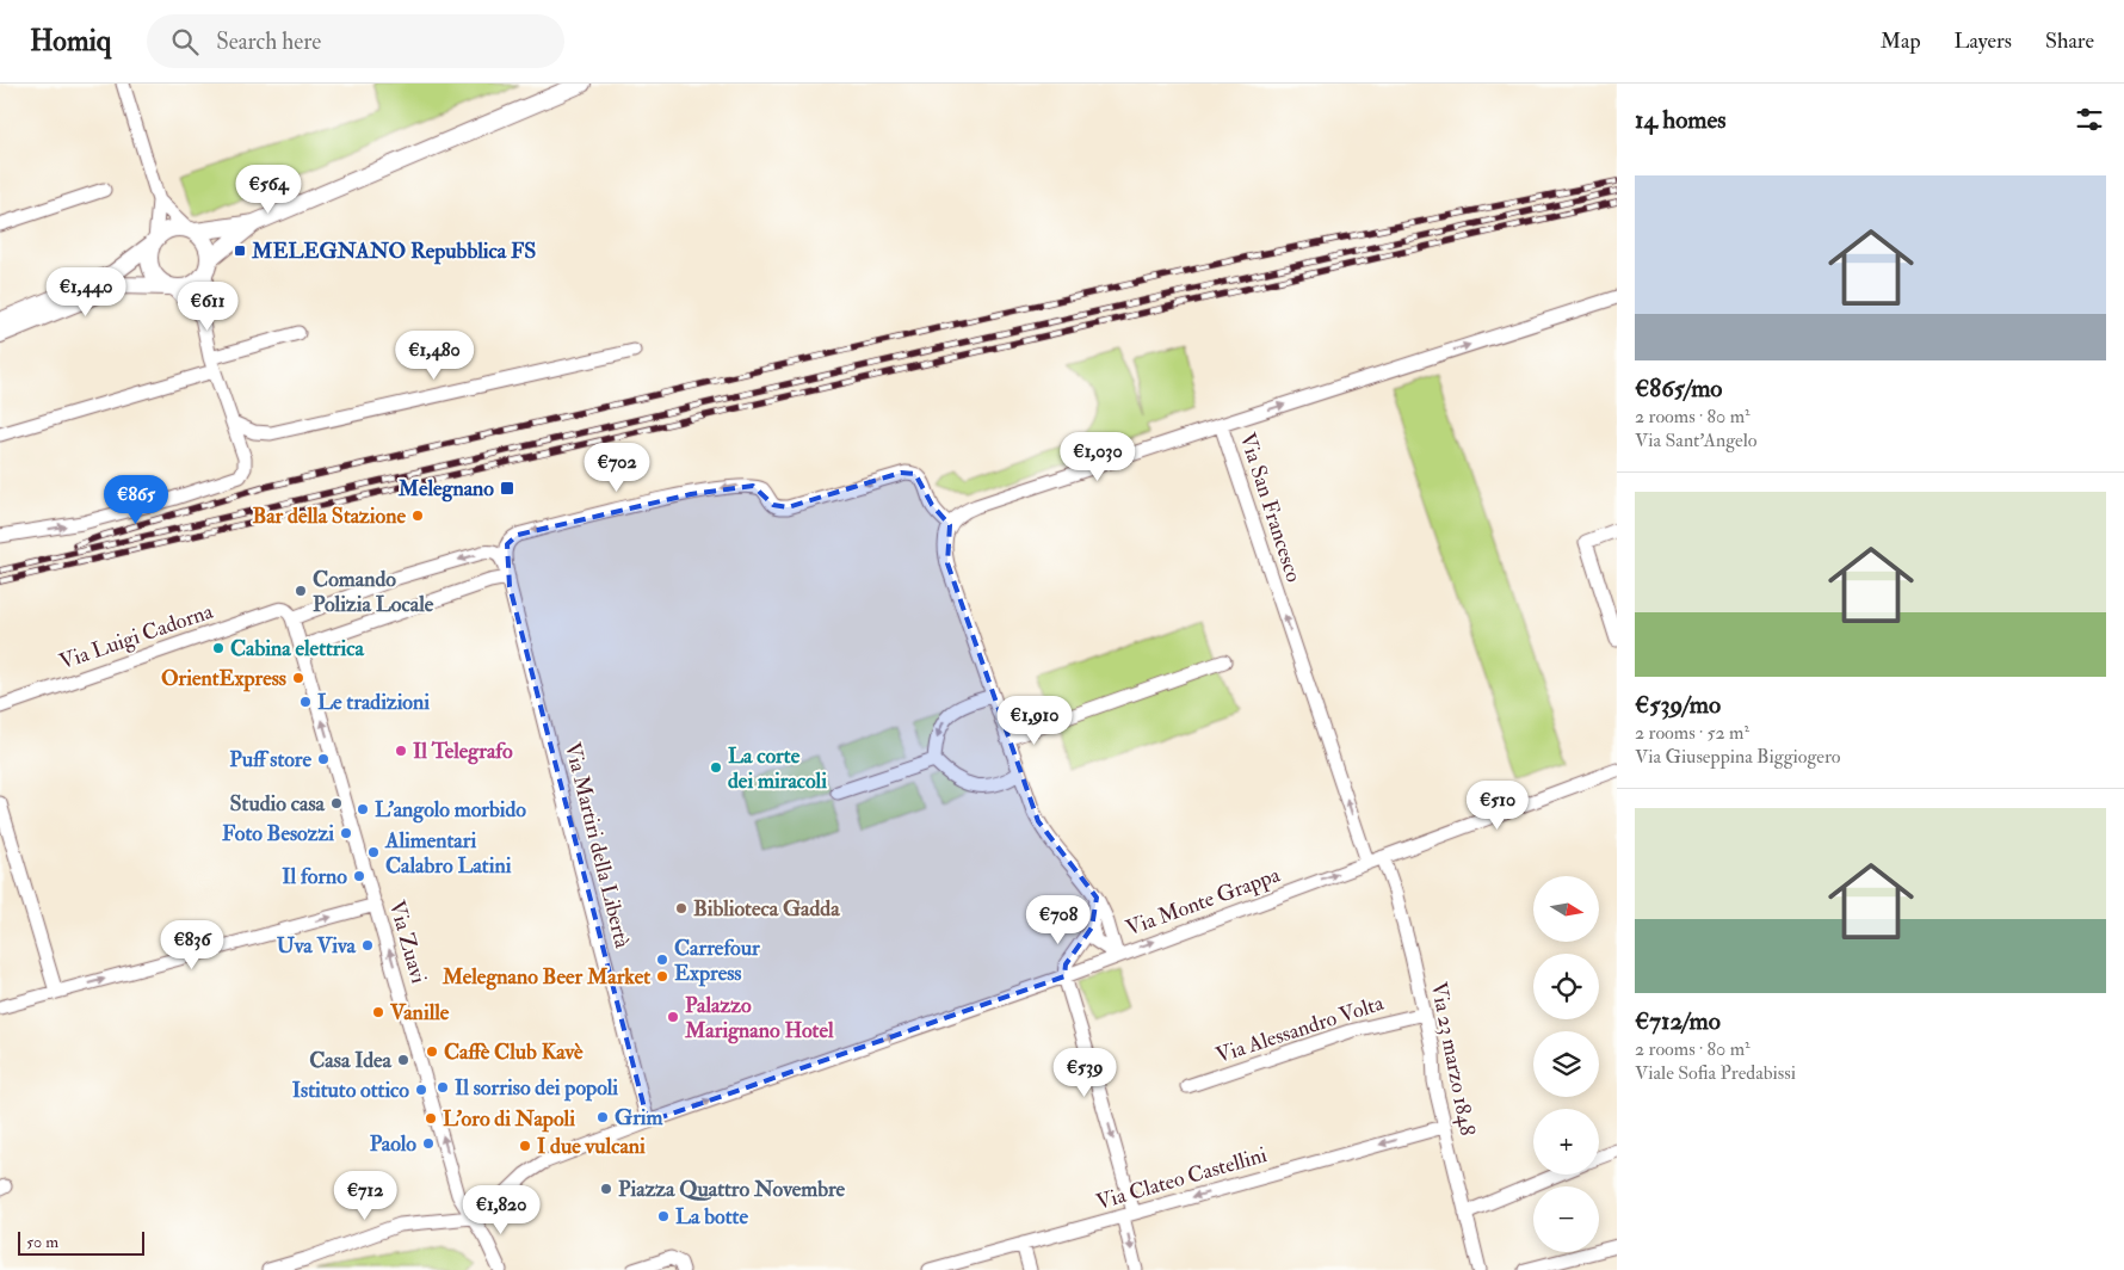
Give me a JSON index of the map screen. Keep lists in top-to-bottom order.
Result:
{
  "streets": {
    "street": [
      "Via San Francesco",
      "Via Luigi Cadorna",
      "Via Martiri della Libertà",
      "Via Monte Grappa",
      "Via Zuavi",
      "Via Alessandro Volta",
      "Via 23 marzo 1848",
      "Via Clateo Castellini"
    ]
  },
  "crossings": [
    ["Via San Francesco", "Via Monte Grappa"],
    ["Via Luigi Cadorna", "Via Martiri della Libertà"],
    ["Via Luigi Cadorna", "Via Zuavi"],
    ["Via Martiri della Libertà", "Via Monte Grappa"],
    ["Via Monte Grappa", "Via Zuavi"],
    ["Via Monte Grappa", "Via 23 marzo 1848"],
    ["Via Alessandro Volta", "Via 23 marzo 1848"],
    ["Via 23 marzo 1848", "Via Clateo Castellini"]
  ],
  "one_way": ["Via Monte Grappa", "Via Zuavi", "Via Clateo Castellini"],
  "places": {
    "transit": ["MELEGNANO Repubblica FS", "Melegnano"],
    "other": [
      "Bar della Stazione",
      "Comando Polizia Locale",
      "Cabina elettrica",
      "OrientExpress",
      "Le tradizioni",
      "Il Telegrafo",
      "Puff store",
      "La corte dei miracoli",
      "Studio casa",
      "L'angolo morbido",
      "Foto Besozzi",
      "Alimentari Calabro Latini",
      "Il forno",
      "Biblioteca Gadda",
      "Uva Viva",
      "Carrefour Express",
      "Melegnano Beer Market",
      "Vanille",
      "Palazzo Marignano Hotel",
      "Caffè Club Kavè",
      "Casa Idea",
      "Il sorriso dei popoli",
      "Istituto ottico",
      "Grim",
      "L'oro di Napoli",
      "Paolo",
      "I due vulcani",
      "Piazza Quattro Novembre",
      "La botte"
    ]
  },
  "scale_bar": "50 m",
  "north": "right",
  "page": {
    "header": "Homiq",
    "search": "Search here",
    "nav": ["Map", "Layers", "Share"],
    "heading": "14 homes",
    "list": [
      {
        "name": "€865/mo",
        "note": "2 rooms · 80 m² · Via Sant'Angelo"
      },
      {
        "name": "€539/mo",
        "note": "2 rooms · 52 m² · Via Giuseppina Biggiogero"
      },
      {
        "name": "€712/mo",
        "note": "2 rooms · 80 m² · Viale Sofia Predabissi"
      }
    ],
    "price": [
      "€564",
      "€1,440",
      "€611",
      "€1,480",
      "€1,030",
      "€702",
      "€865",
      "€1,910",
      "€510",
      "€708",
      "€836",
      "€539",
      "€712",
      "€1,820"
    ],
    "map_buttons": ["+", "−"],
    "scale": "50 m"
  }
}
